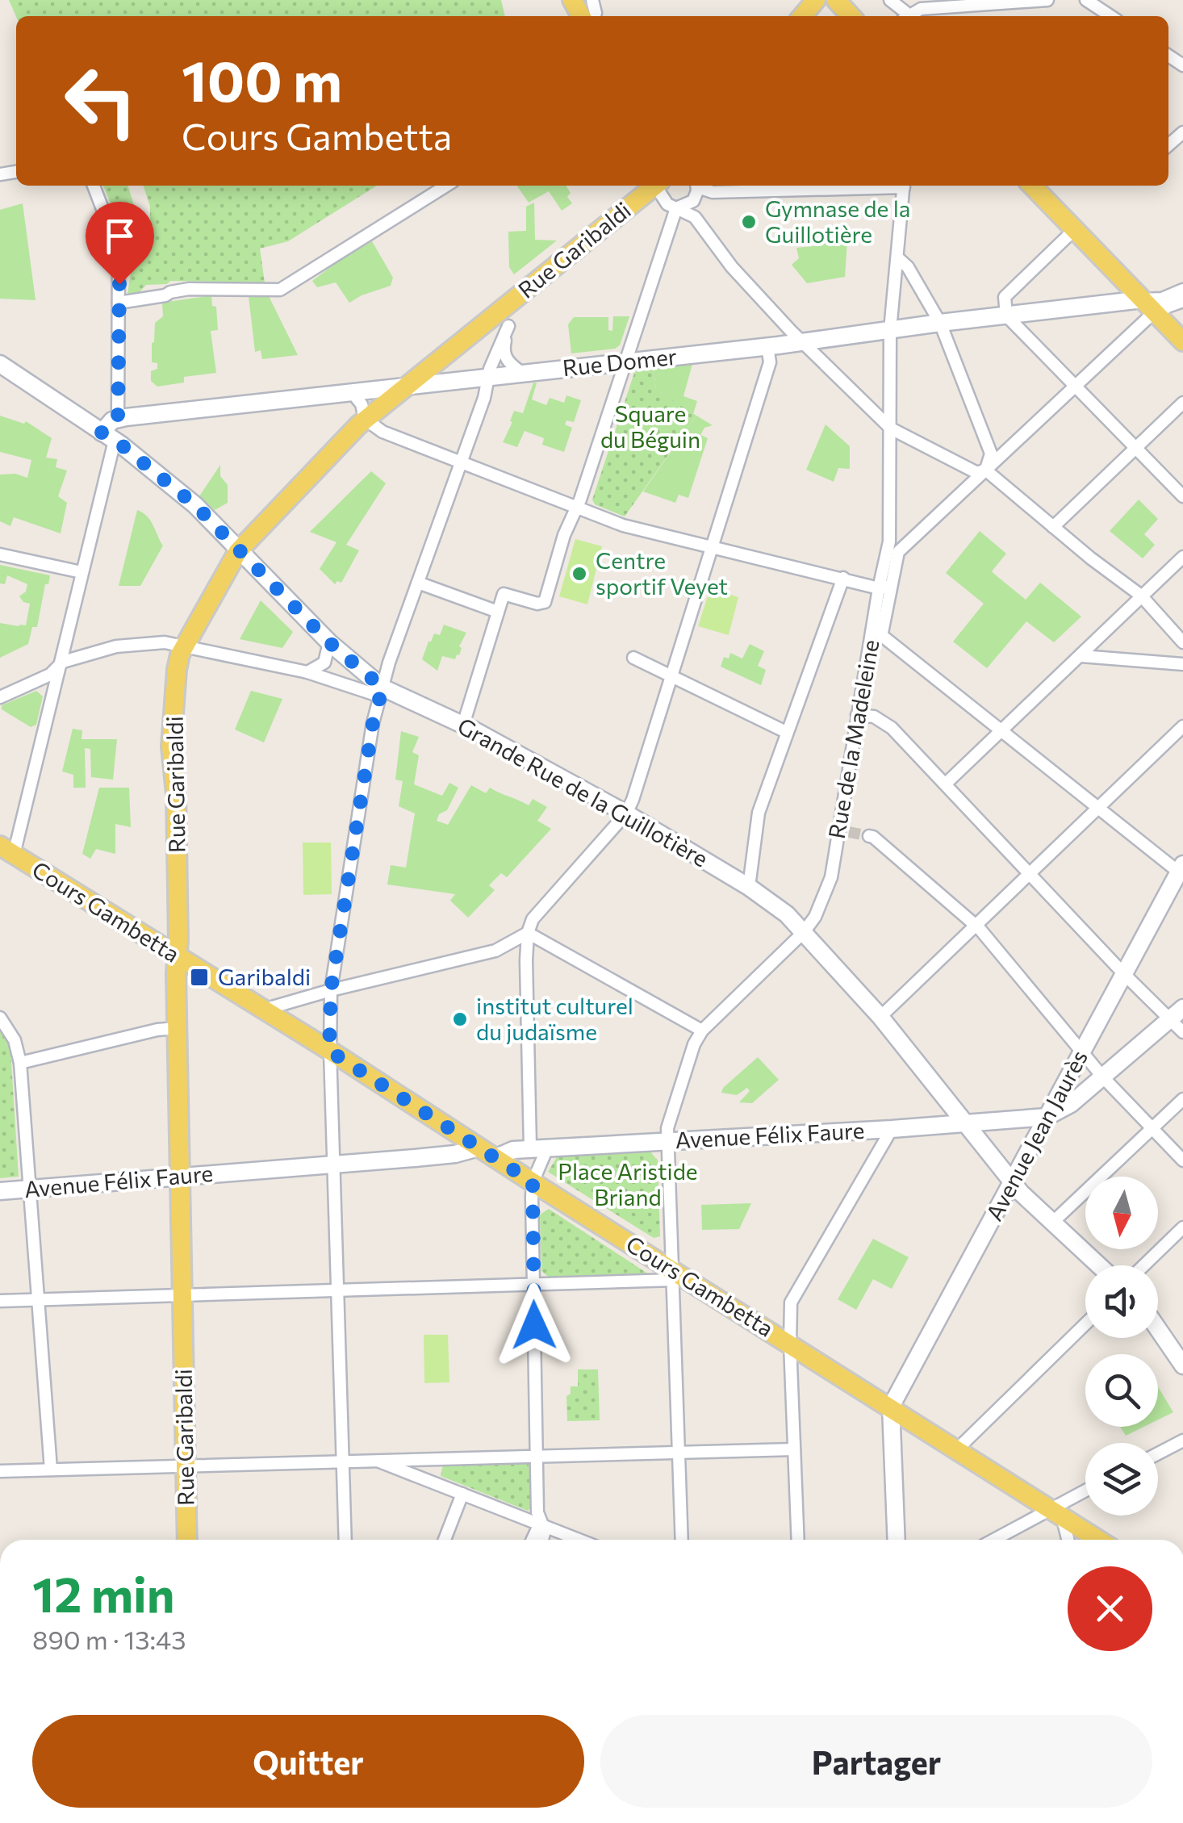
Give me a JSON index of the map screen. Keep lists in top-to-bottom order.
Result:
{
  "streets": {
    "main road": [
      "Rue Garibaldi",
      "Rue Domer",
      "Grande Rue de la Guillotière",
      "Cours Gambetta",
      "Avenue Félix Faure",
      "Avenue Jean Jaurès"
    ],
    "street": ["Rue de la Madeleine"]
  },
  "crossings": [
    ["Rue Garibaldi", "Rue Domer"],
    ["Rue Garibaldi", "Grande Rue de la Guillotière"],
    ["Rue Garibaldi", "Cours Gambetta"],
    ["Rue Garibaldi", "Avenue Félix Faure"],
    ["Rue Domer", "Rue de la Madeleine"],
    ["Rue de la Madeleine", "Grande Rue de la Guillotière"],
    ["Grande Rue de la Guillotière", "Avenue Félix Faure"],
    ["Grande Rue de la Guillotière", "Avenue Jean Jaurès"],
    ["Cours Gambetta", "Avenue Félix Faure"],
    ["Cours Gambetta", "Avenue Jean Jaurès"],
    ["Avenue Félix Faure", "Avenue Jean Jaurès"]
  ],
  "parks": ["Square du Béguin", "Place Aristide Briand"],
  "places": {
    "other": ["Gymnase de la Guillotière", "Centre sportif Veyet", "institut culturel du judaïsme"],
    "transit": ["Garibaldi"]
  },
  "north": "bottom",
  "page": {
    "turn": ["100 m", "Cours Gambetta"],
    "heading": ["12 min", "890 m · 13:43"],
    "buttons": ["Quitter", "Partager"]
  }
}
